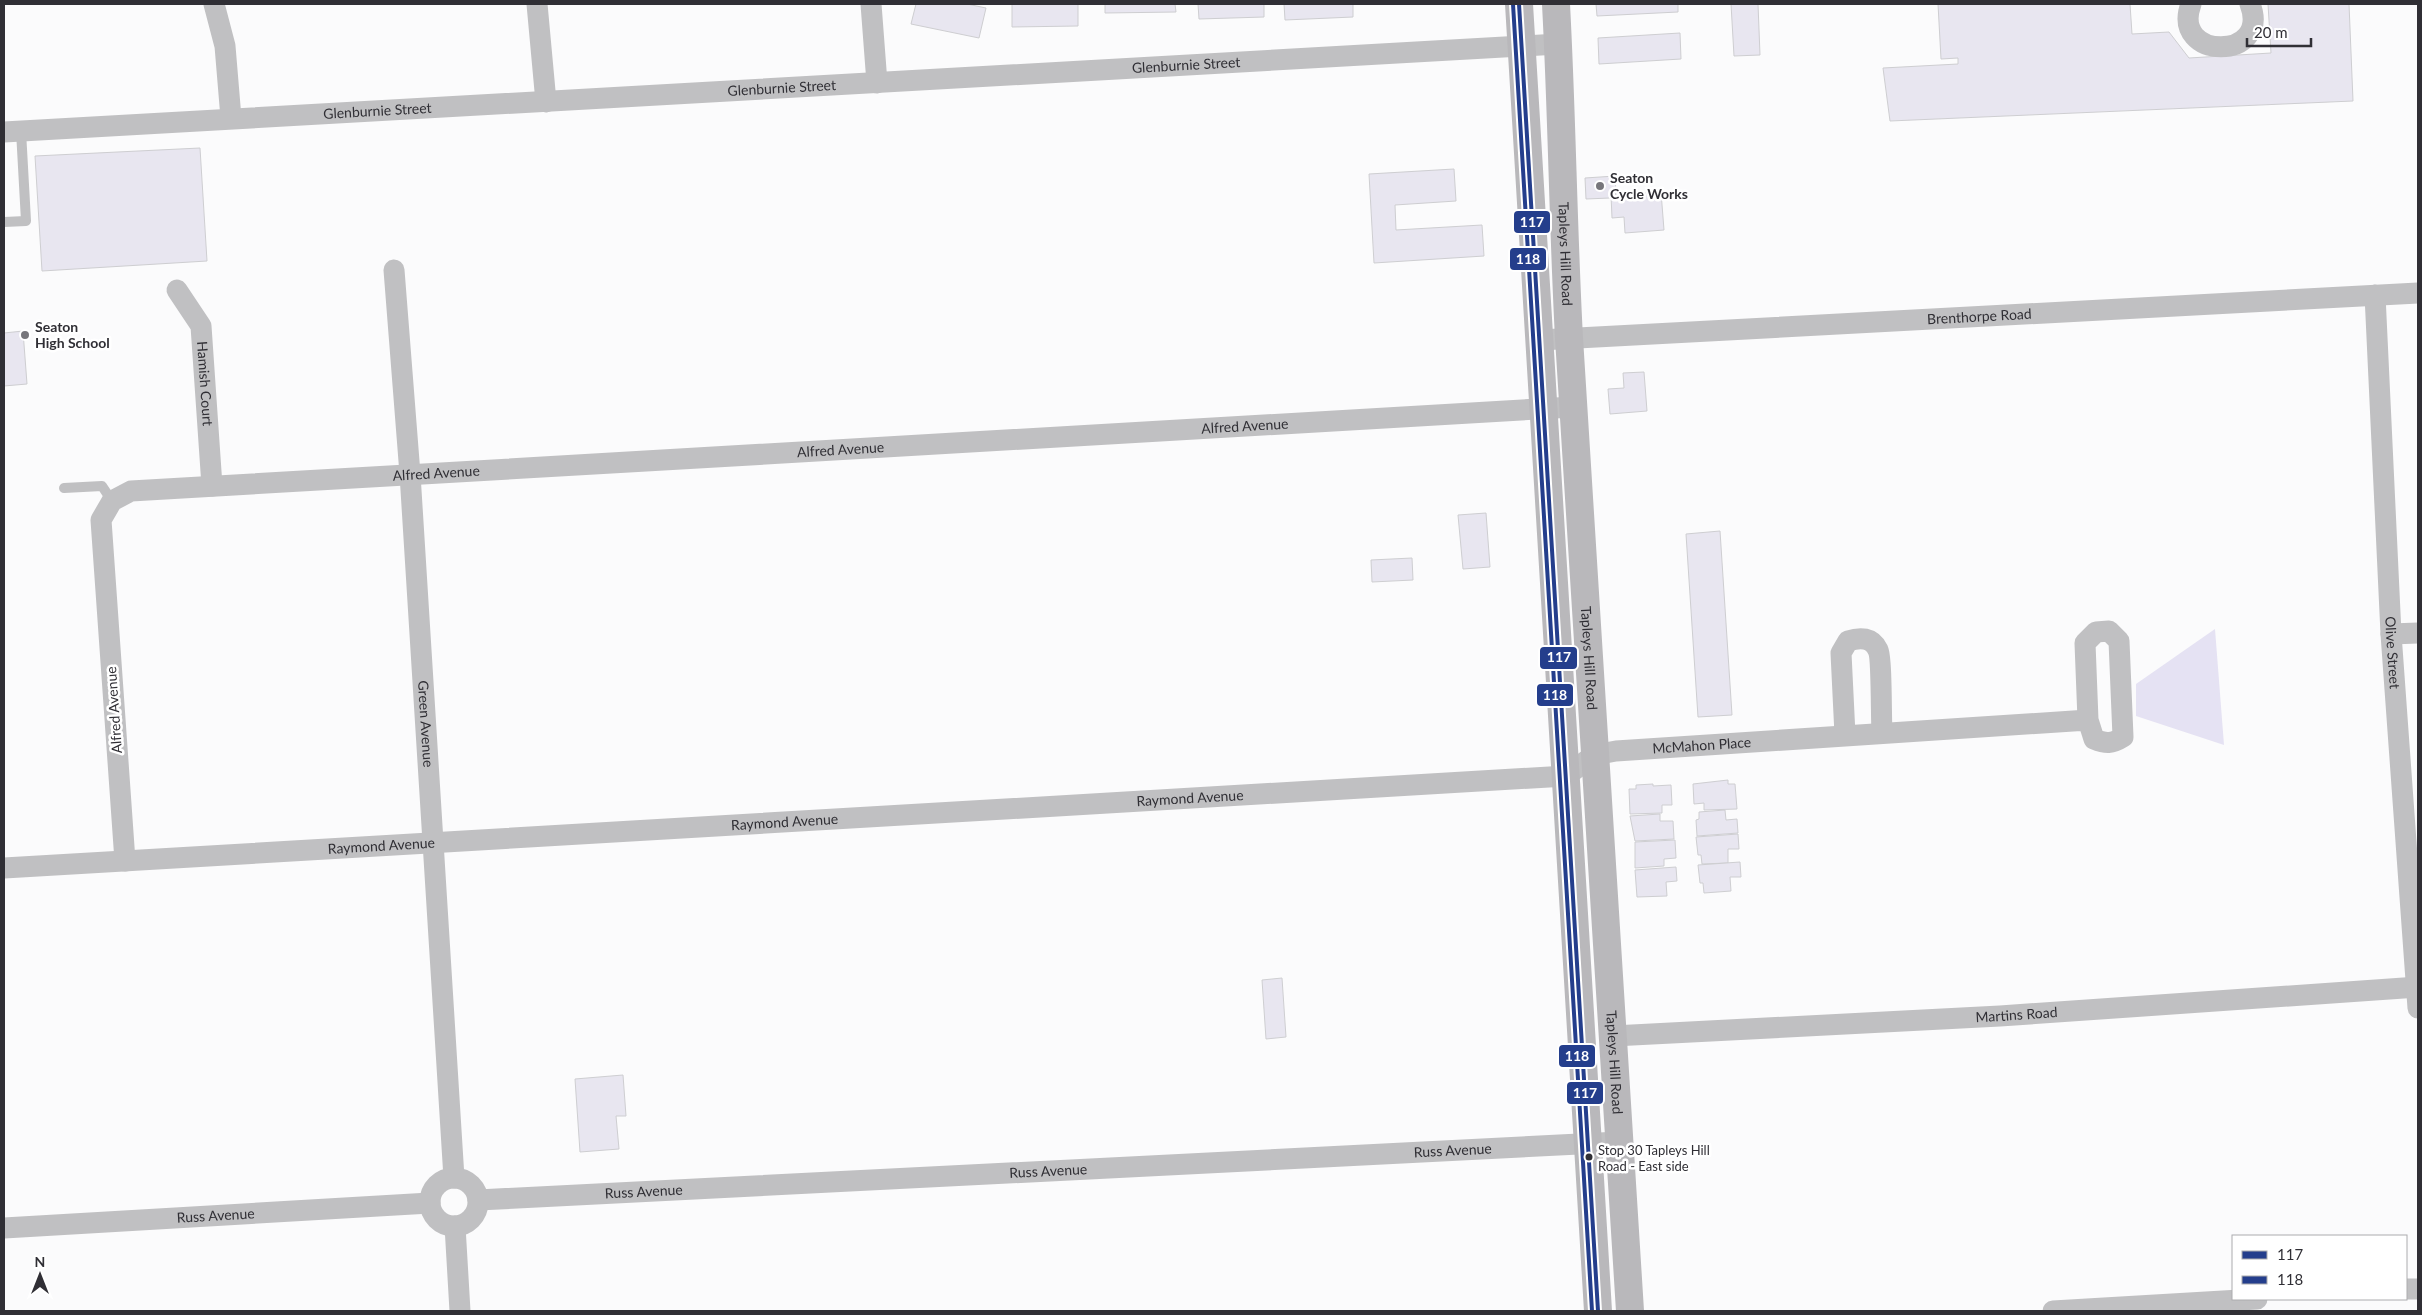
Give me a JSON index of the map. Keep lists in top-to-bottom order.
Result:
{
  "streets": {
    "main road": ["Tapleys Hill Road"],
    "street": [
      "Glenburnie Street",
      "Brenthorpe Road",
      "Hamish Court",
      "Alfred Avenue",
      "Olive Street",
      "Green Avenue",
      "McMahon Place",
      "Raymond Avenue",
      "Martins Road",
      "Russ Avenue"
    ]
  },
  "crossings": [
    ["Glenburnie Street", "Tapleys Hill Road"],
    ["Tapleys Hill Road", "Brenthorpe Road"],
    ["Tapleys Hill Road", "Alfred Avenue"],
    ["Tapleys Hill Road", "McMahon Place"],
    ["Tapleys Hill Road", "Raymond Avenue"],
    ["Tapleys Hill Road", "Martins Road"],
    ["Tapleys Hill Road", "Russ Avenue"],
    ["Brenthorpe Road", "Olive Street"],
    ["Hamish Court", "Alfred Avenue"],
    ["Alfred Avenue", "Green Avenue"],
    ["Alfred Avenue", "Raymond Avenue"],
    ["Olive Street", "Martins Road"],
    ["Green Avenue", "Raymond Avenue"],
    ["Green Avenue", "Russ Avenue"],
    ["McMahon Place", "Raymond Avenue"]
  ],
  "places": ["Seaton Cycle Works", "Seaton High School", "Stop 30 Tapleys Hill Road - East side"],
  "lines": ["transit line 117", "transit line 118"],
  "legend": ["117", "118"],
  "scale_bar": "20 m",
  "north": "top"
}
